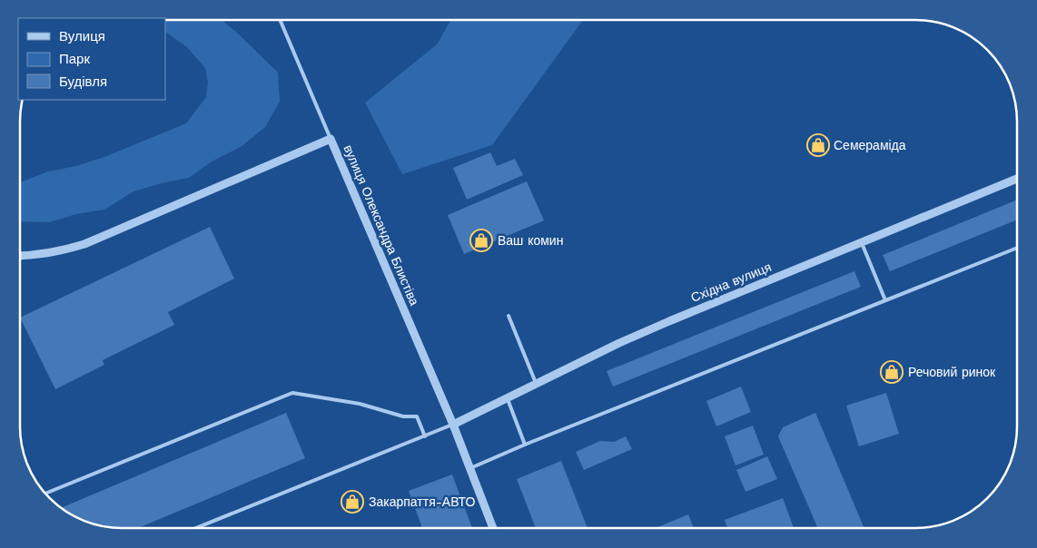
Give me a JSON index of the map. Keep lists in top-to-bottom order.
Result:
{
  "streets": {
    "street": ["вулиця Олександра Блистіва", "Східна вулиця"]
  },
  "crossings": [
    ["вулиця Олександра Блистіва", "Східна вулиця"]
  ],
  "places": {
    "shop": [
      "Семераміда",
      "Ваш комин",
      "Речовий ринок",
      "Закарпаття-АВТО"
    ]
  },
  "legend": ["Вулиця", "Парк", "Будівля"]
}
